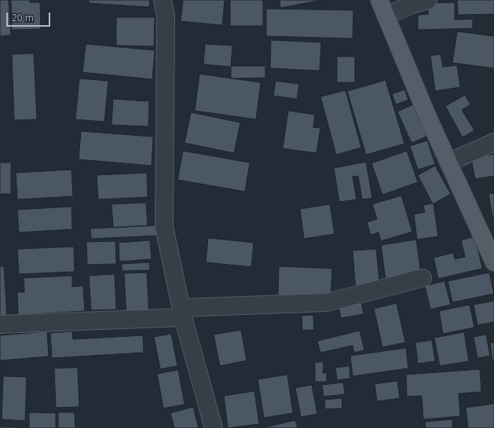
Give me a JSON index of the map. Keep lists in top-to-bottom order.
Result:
{
  "scale_bar": "20 m"
}
